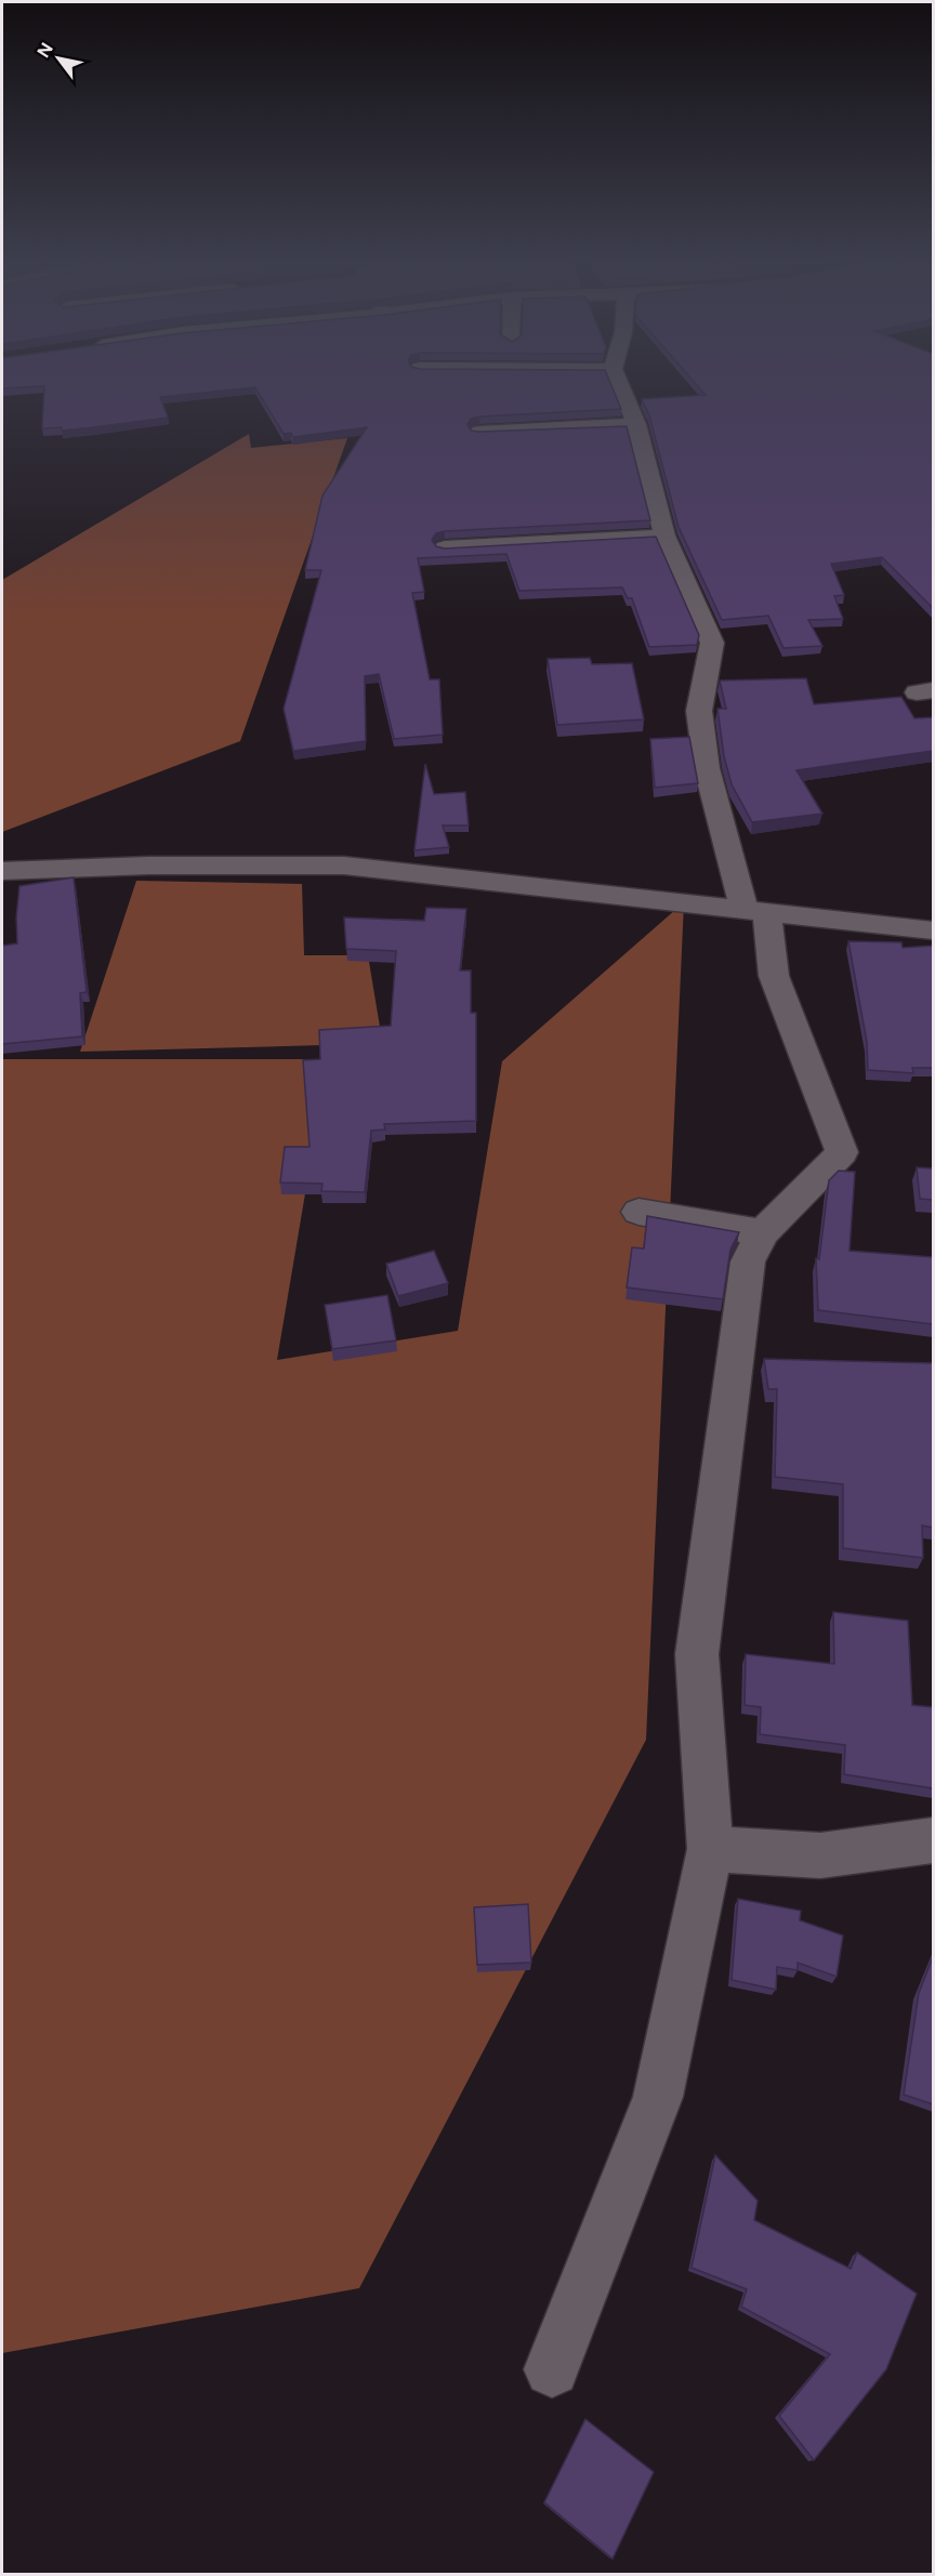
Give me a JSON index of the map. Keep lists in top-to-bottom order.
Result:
{
  "north": "top left"
}
